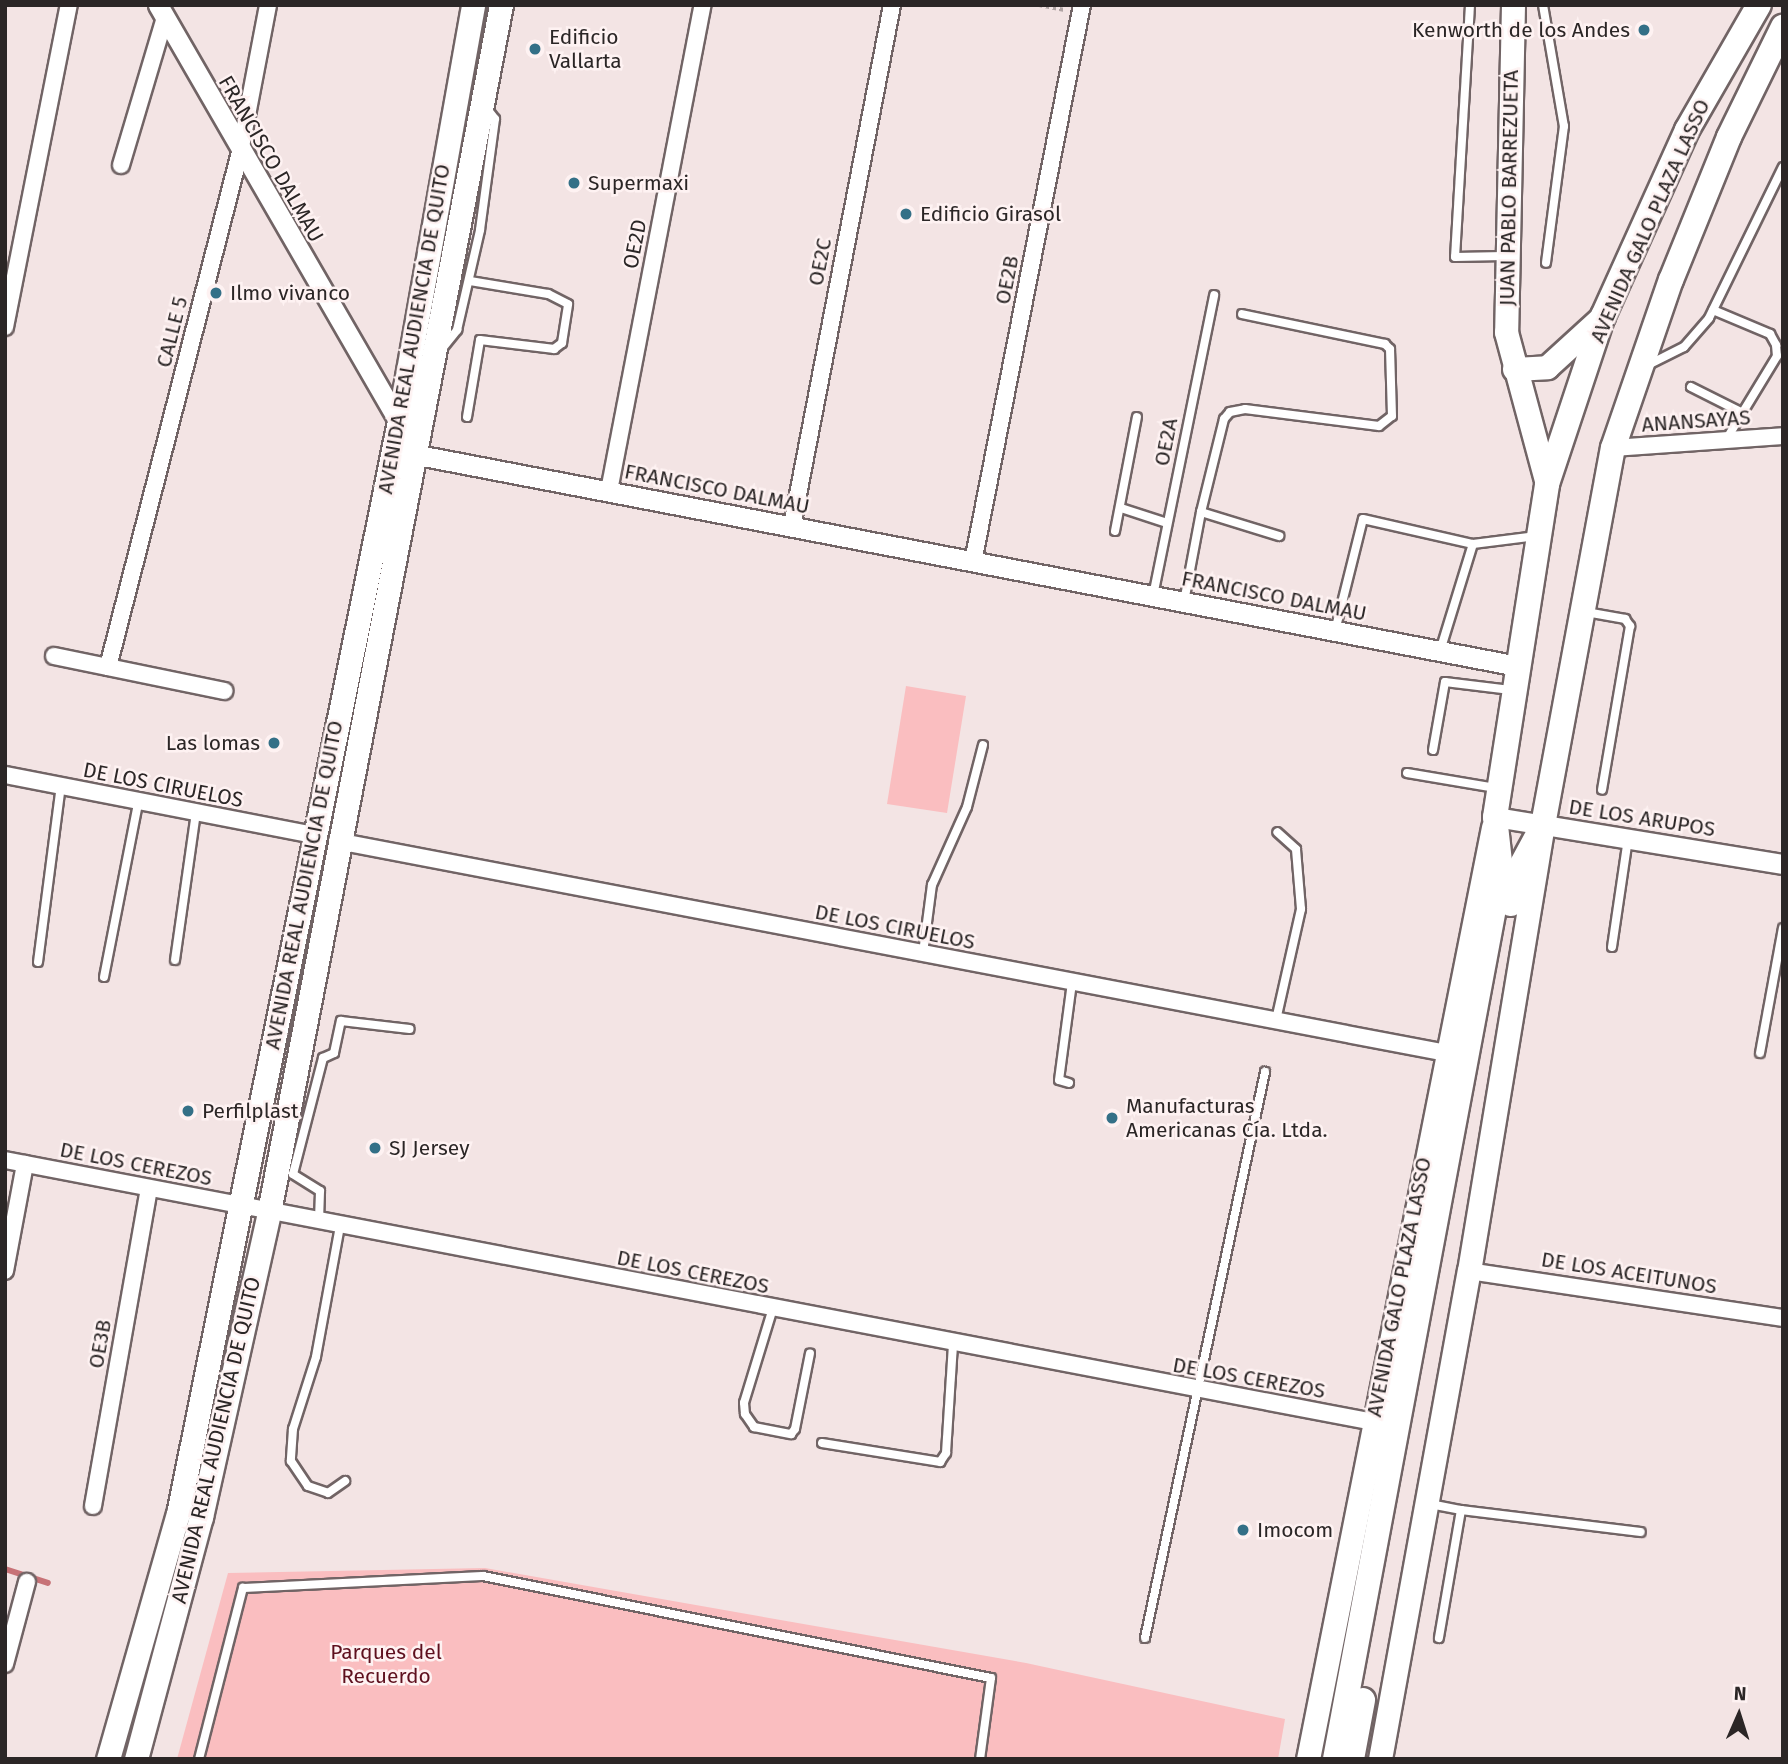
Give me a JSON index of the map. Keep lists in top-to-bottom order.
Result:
{
  "streets": {
    "main road": ["JUAN PABLO BARREZUETA", "AVENIDA GALO PLAZA LASSO", "AVENIDA REAL AUDIENCIA DE QUITO"],
    "street": [
      "FRANCISCO DALMAU",
      "OE2D",
      "OE2C",
      "OE2B",
      "CALLE 5",
      "ANANSAYAS",
      "DE LOS CIRUELOS",
      "DE LOS ARUPOS",
      "DE LOS CEREZOS",
      "DE LOS ACEITUNOS",
      "OE3B"
    ],
    "lane": ["OE2A"]
  },
  "crossings": [
    ["FRANCISCO DALMAU", "AVENIDA GALO PLAZA LASSO"],
    ["FRANCISCO DALMAU", "OE2D"],
    ["FRANCISCO DALMAU", "OE2C"],
    ["FRANCISCO DALMAU", "OE2B"],
    ["FRANCISCO DALMAU", "AVENIDA REAL AUDIENCIA DE QUITO"],
    ["FRANCISCO DALMAU", "CALLE 5"],
    ["FRANCISCO DALMAU", "OE2A"],
    ["JUAN PABLO BARREZUETA", "AVENIDA GALO PLAZA LASSO"],
    ["AVENIDA GALO PLAZA LASSO", "ANANSAYAS"],
    ["AVENIDA GALO PLAZA LASSO", "DE LOS CIRUELOS"],
    ["AVENIDA GALO PLAZA LASSO", "DE LOS ARUPOS"],
    ["AVENIDA GALO PLAZA LASSO", "DE LOS CEREZOS"],
    ["AVENIDA GALO PLAZA LASSO", "DE LOS ACEITUNOS"],
    ["AVENIDA REAL AUDIENCIA DE QUITO", "DE LOS CIRUELOS"],
    ["AVENIDA REAL AUDIENCIA DE QUITO", "DE LOS CEREZOS"],
    ["DE LOS CEREZOS", "OE3B"]
  ],
  "parks": ["Parques del Recuerdo"],
  "places": [
    "Kenworth de los Andes",
    "Edificio Vallarta",
    "Supermaxi",
    "Edificio Girasol",
    "Ilmo vivanco",
    "Las lomas",
    "Perfilplast",
    "Manufacturas Americanas Cía. Ltda.",
    "SJ Jersey",
    "Imocom"
  ],
  "north": "top"
}
